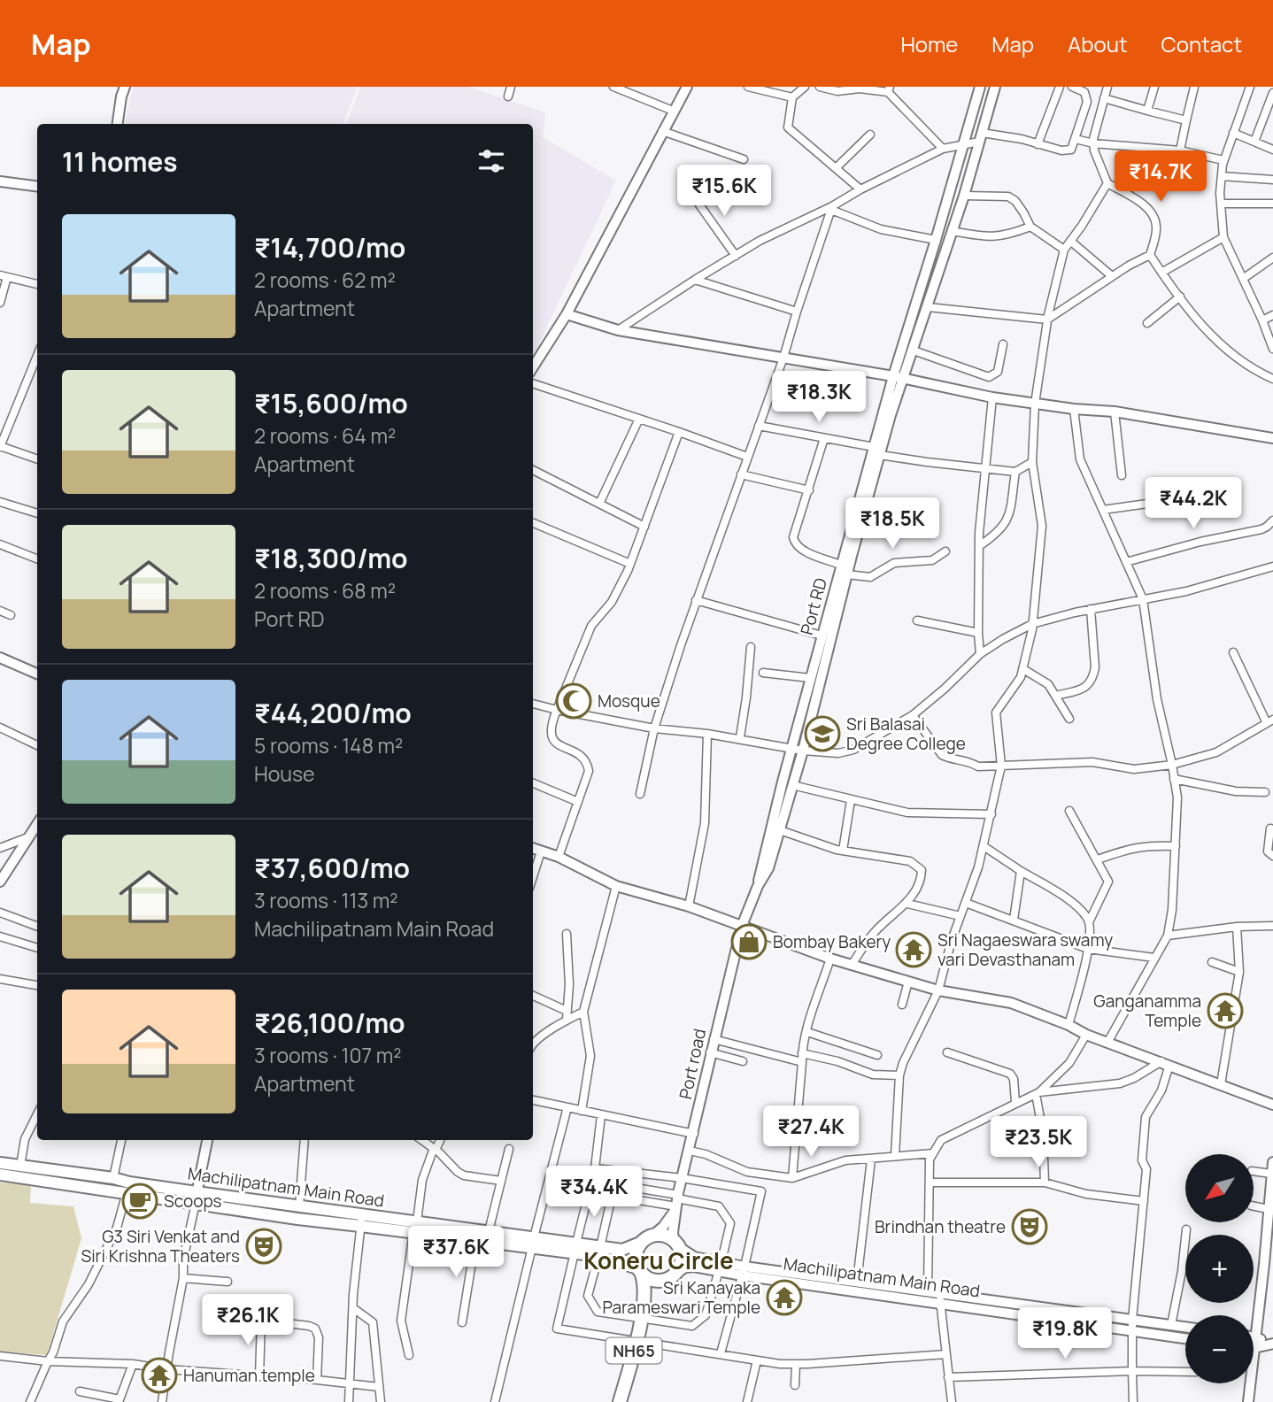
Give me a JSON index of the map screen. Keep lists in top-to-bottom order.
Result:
{
  "streets": {
    "highway": ["NH65"],
    "main road": ["Machilipatnam Main Road"],
    "street": ["Port RD", "Port road"]
  },
  "crossings": [
    ["Port RD", "Port road"],
    ["Port road", "Machilipatnam Main Road"],
    ["Port road", "NH65"],
    ["Machilipatnam Main Road", "NH65"]
  ],
  "districts": ["Koneru Circle"],
  "places": {
    "mosque": ["Mosque"],
    "school or university": ["Sri Balasai Degree College"],
    "shop": ["Bombay Bakery"],
    "temple": [
      "Sri Nagaeswara swamy vari Devasthanam",
      "Ganganamma Temple",
      "Sri Kanayaka Parameswari Temple",
      "Hanuman temple"
    ],
    "cafe": ["Scoops"],
    "theatre": ["Brindhan theatre", "G3 Siri Venkat and Siri Krishna Theaters"]
  },
  "north": "bottom left",
  "page": {
    "header": "Map",
    "nav": [
      "Home",
      "Map",
      "About",
      "Contact"
    ],
    "heading": "11 homes",
    "price": [
      "₹14.7K",
      "₹15.6K",
      "₹18.3K",
      "₹44.2K",
      "₹18.5K",
      "₹27.4K",
      "₹23.5K",
      "₹34.4K",
      "₹37.6K",
      "₹26.1K",
      "₹19.8K"
    ],
    "list": [
      {
        "name": "₹14,700/mo",
        "note": "2 rooms · 62 m² · Apartment"
      },
      {
        "name": "₹15,600/mo",
        "note": "2 rooms · 64 m² · Apartment"
      },
      {
        "name": "₹18,300/mo",
        "note": "2 rooms · 68 m² · Port RD"
      },
      {
        "name": "₹44,200/mo",
        "note": "5 rooms · 148 m² · House"
      },
      {
        "name": "₹37,600/mo",
        "note": "3 rooms · 113 m² · Machilipatnam Main Road"
      },
      {
        "name": "₹26,100/mo",
        "note": "3 rooms · 107 m² · Apartment"
      }
    ],
    "map_buttons": ["+", "−"]
  }
}
